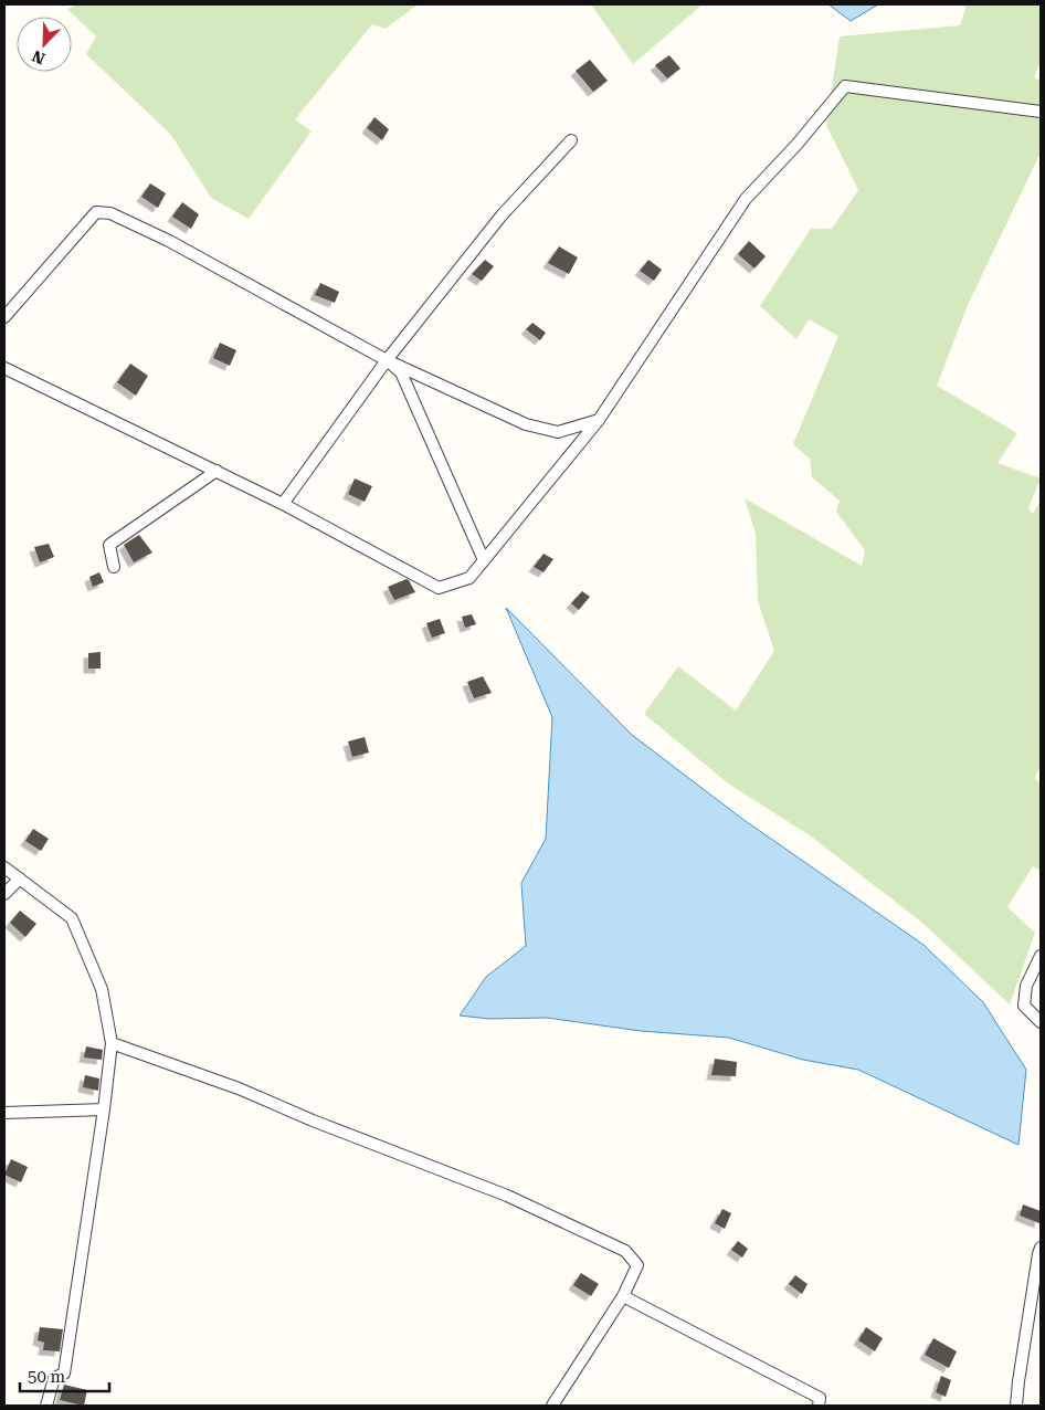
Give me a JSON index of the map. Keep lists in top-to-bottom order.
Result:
{
  "scale_bar": "50 m",
  "north": "bottom left"
}
